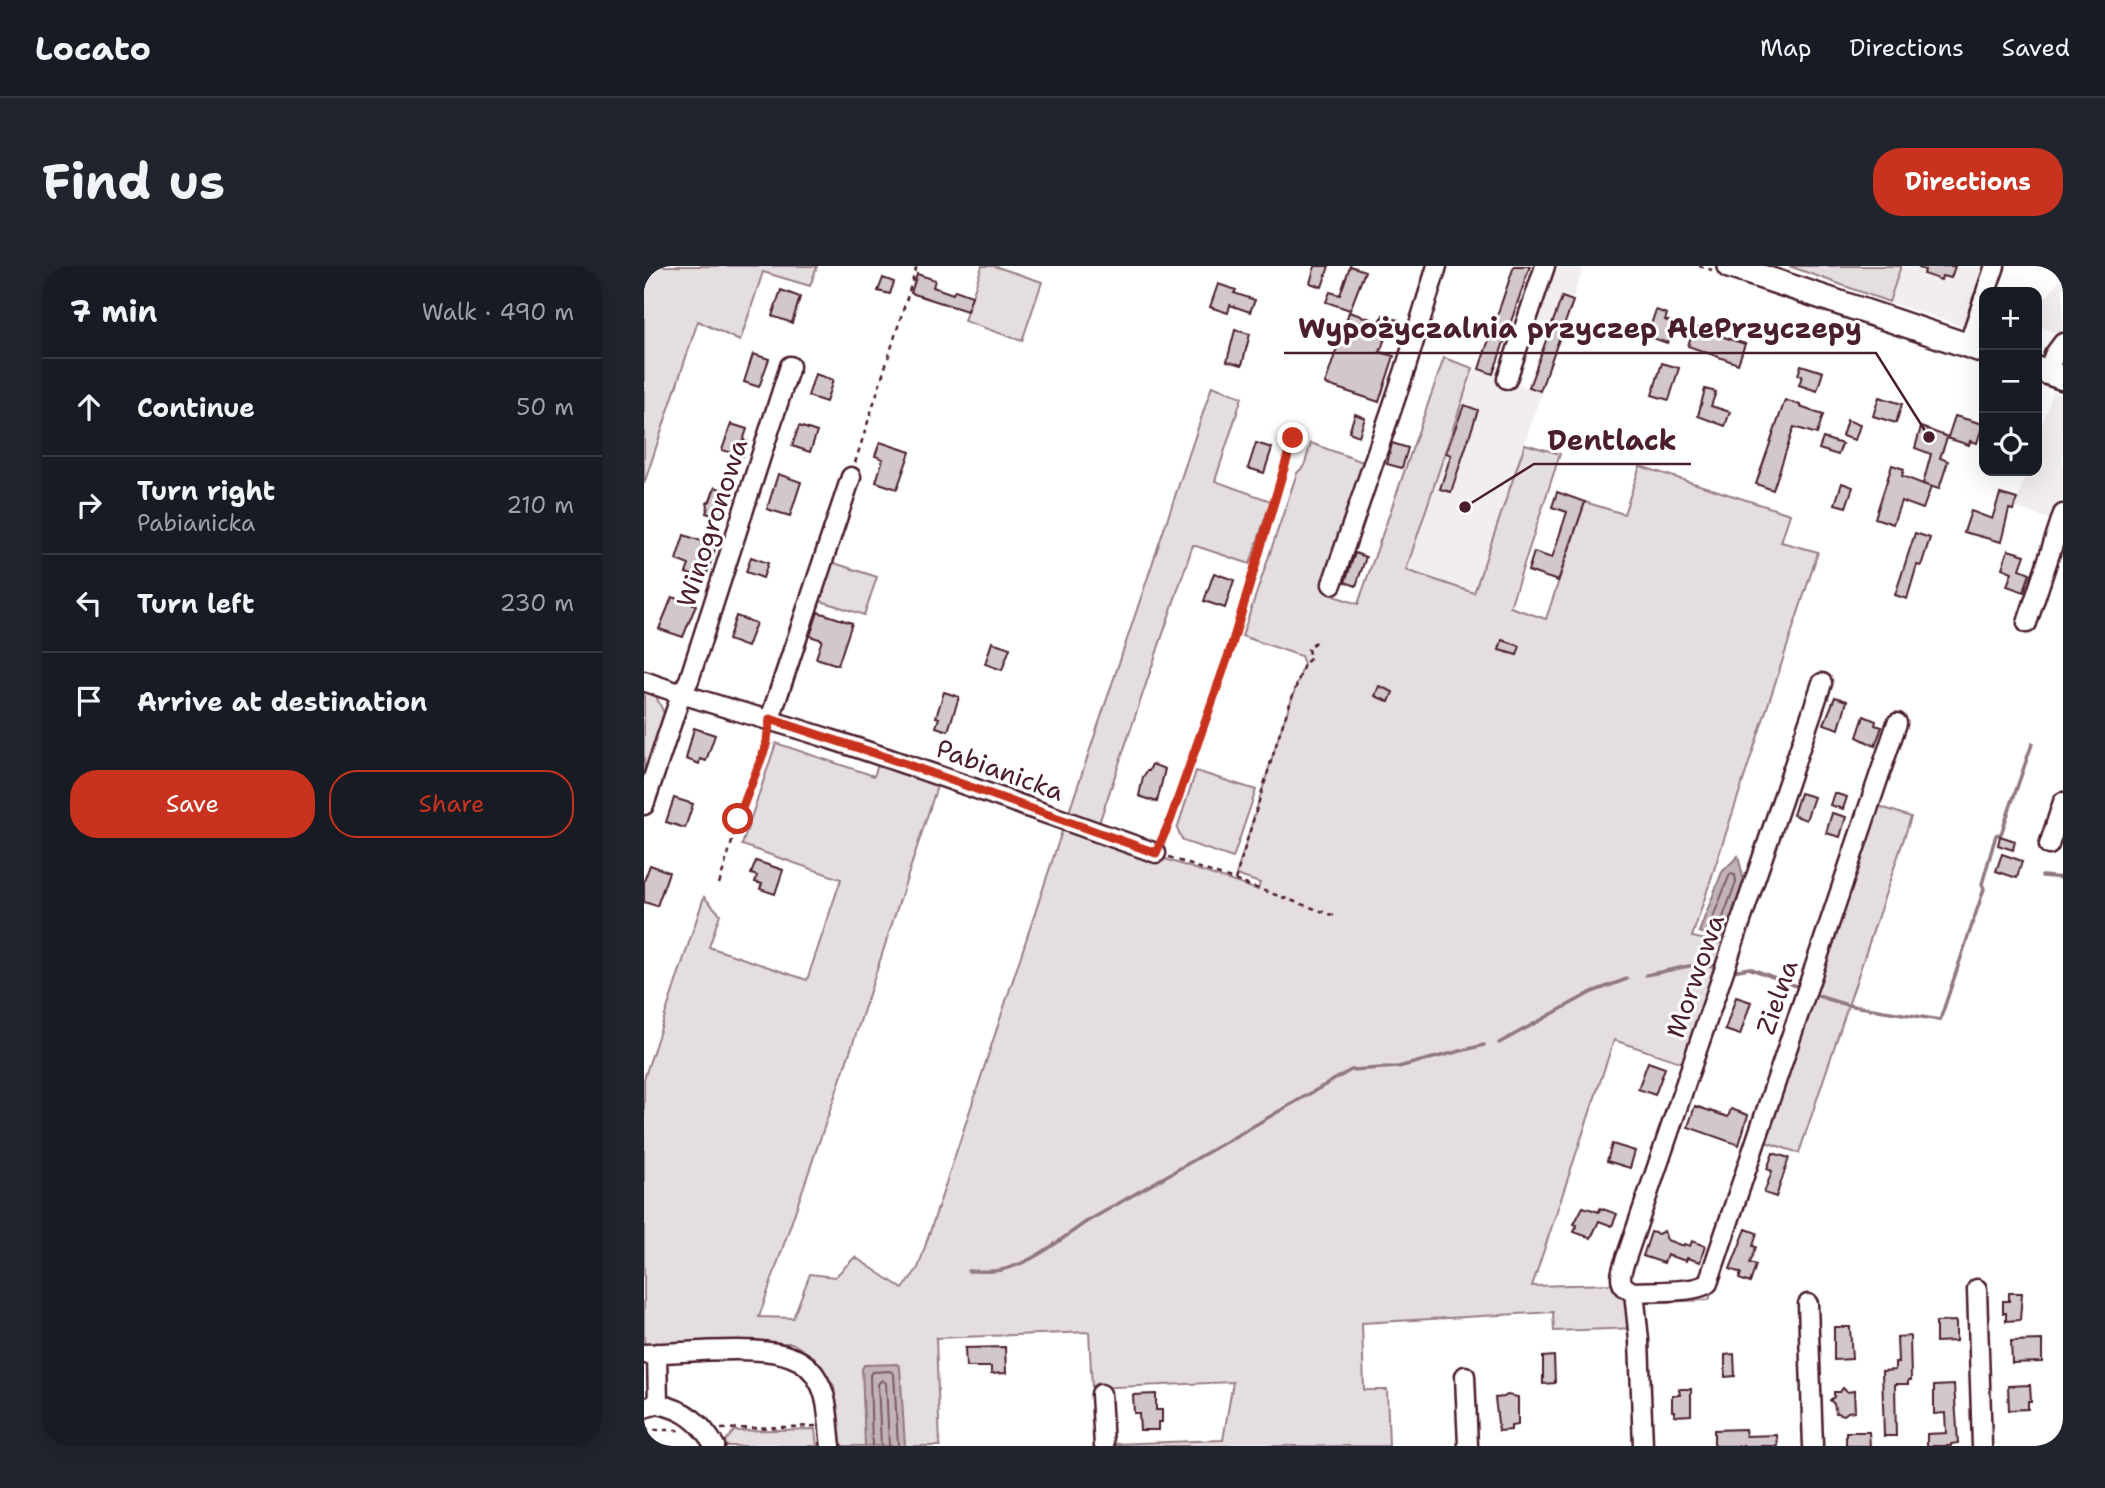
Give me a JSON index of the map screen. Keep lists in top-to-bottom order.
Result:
{
  "streets": {
    "street": [
      "Winogronowa",
      "Pabianicka",
      "Morwowa",
      "Zielna"
    ]
  },
  "crossings": [
    ["Winogronowa", "Pabianicka"],
    ["Morwowa", "Zielna"]
  ],
  "places": ["Wypożyczalnia przyczep AlePrzyczepy", "Dentlack"],
  "page": {
    "header": "Locato",
    "nav": ["Map", "Directions", "Saved"],
    "buttons": [
      "Directions",
      ["Save", "Share"]
    ],
    "title": "Find us",
    "heading": ["7 min", "Walk · 490 m"],
    "map_buttons": ["+", "−"],
    "list": [
      ["Continue", "50 m"],
      ["Turn right", "Pabianicka", "210 m"],
      ["Turn left", "230 m"],
      "Arrive at destination"
    ]
  }
}
